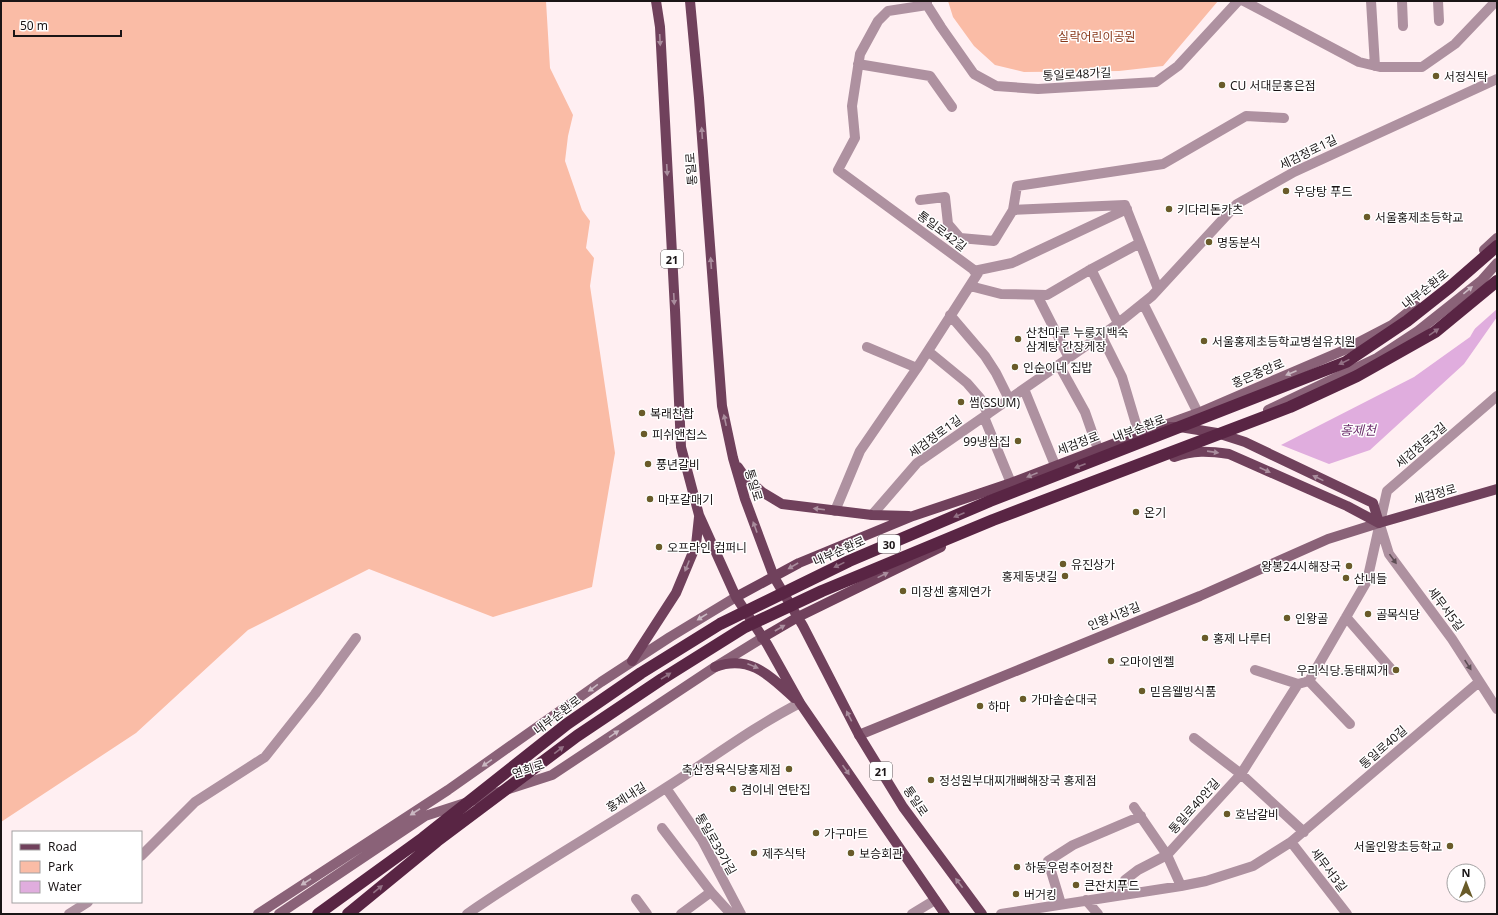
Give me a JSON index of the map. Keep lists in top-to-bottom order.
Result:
{
  "streets": {
    "highway": ["내부순환로", "30"],
    "main road": [
      "통일로",
      "21",
      "세검정로",
      "연희로"
    ],
    "street": [
      "통일로48가길",
      "세검정로1길",
      "통일로42길",
      "홍은중앙로",
      "세검정로3길",
      "세무서5길",
      "인왕시장길",
      "통일로40길",
      "홍제내길",
      "통일로40안길",
      "통일로39가길",
      "세무서3길"
    ]
  },
  "crossings": [
    ["통일로48가길", "통일로42길"],
    ["통일로", "세검정로"],
    ["통일로", "인왕시장길"],
    ["통일로", "연희로"],
    ["통일로", "홍제내길"],
    ["홍은중앙로", "세검정로"],
    ["세검정로", "세검정로3길"],
    ["세검정로", "세무서5길"],
    ["세검정로", "인왕시장길"],
    ["세검정로", "연희로"],
    ["세검정로3길", "세무서5길"],
    ["세검정로3길", "인왕시장길"],
    ["세무서5길", "인왕시장길"],
    ["세무서5길", "통일로40길"],
    ["통일로40길", "통일로40안길"],
    ["통일로40길", "세무서3길"],
    ["홍제내길", "통일로39가길"]
  ],
  "water": ["홍제천"],
  "parks": ["실락어린이공원"],
  "places": [
    "서정식탁",
    "CU 서대문홍은점",
    "우당탕 푸드",
    "키다리돈카츠",
    "서울홍제초등학교",
    "명동분식",
    "산천마루 누룽지백숙 삼계탕 간장게장",
    "서울홍제초등학교병설유치원",
    "인순이네 집밥",
    "썸(SSUM)",
    "복래찬합",
    "피쉬앤칩스",
    "99냉삼집",
    "풍년갈비",
    "마포갈매기",
    "온기",
    "오프라인 컴퍼니",
    "유진상가",
    "왕봉24시해장국",
    "홍제동냇길",
    "산내들",
    "미장센 홍제연가",
    "골목식당",
    "인왕골",
    "홍제 나루터",
    "오마이엔젤",
    "우리식당.동태찌개",
    "믿음웰빙식품",
    "가마솥순대국",
    "하마",
    "축산정육식당홍제점",
    "정성원부대찌개뼈해장국 홍제점",
    "겸이네 연탄집",
    "호남갈비",
    "가구마트",
    "서울인왕초등학교",
    "제주식탁",
    "보승회관",
    "하동우렁추어정찬",
    "큰잔치푸드",
    "버거킹"
  ],
  "legend": ["Road", "Park", "Water"],
  "scale_bar": "50 m",
  "north": "top"
}
